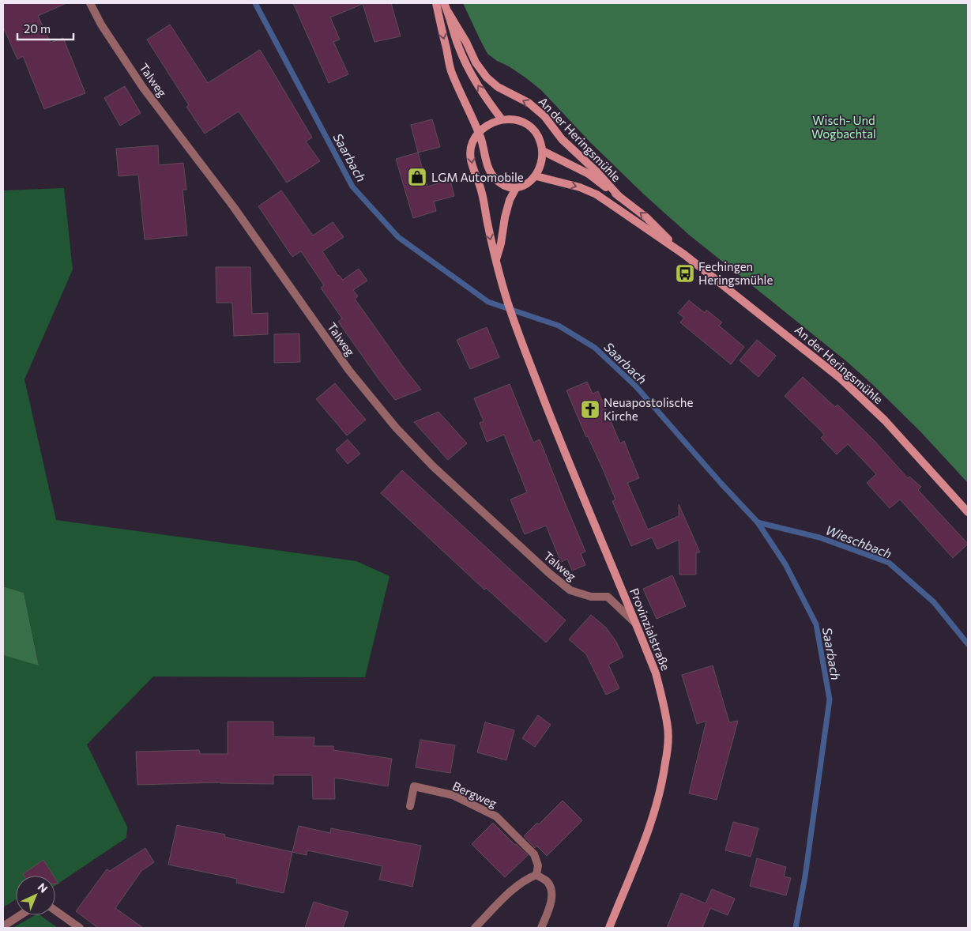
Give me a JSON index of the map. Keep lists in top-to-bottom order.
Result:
{
  "streets": {
    "main road": ["An der Heringsmühle", "Provinzialstraße"],
    "street": ["Talweg", "Bergweg"]
  },
  "crossings": [
    ["Talweg", "Provinzialstraße"]
  ],
  "water": ["Saarbach", "Wieschbach"],
  "parks": ["Wisch- Und Wogbachtal"],
  "places": {
    "shop": ["LGM Automobile"],
    "bus stop": ["Fechingen Heringsmühle"],
    "church": ["Neuapostolische Kirche"]
  },
  "scale_bar": "20 m",
  "north": "top right"
}
